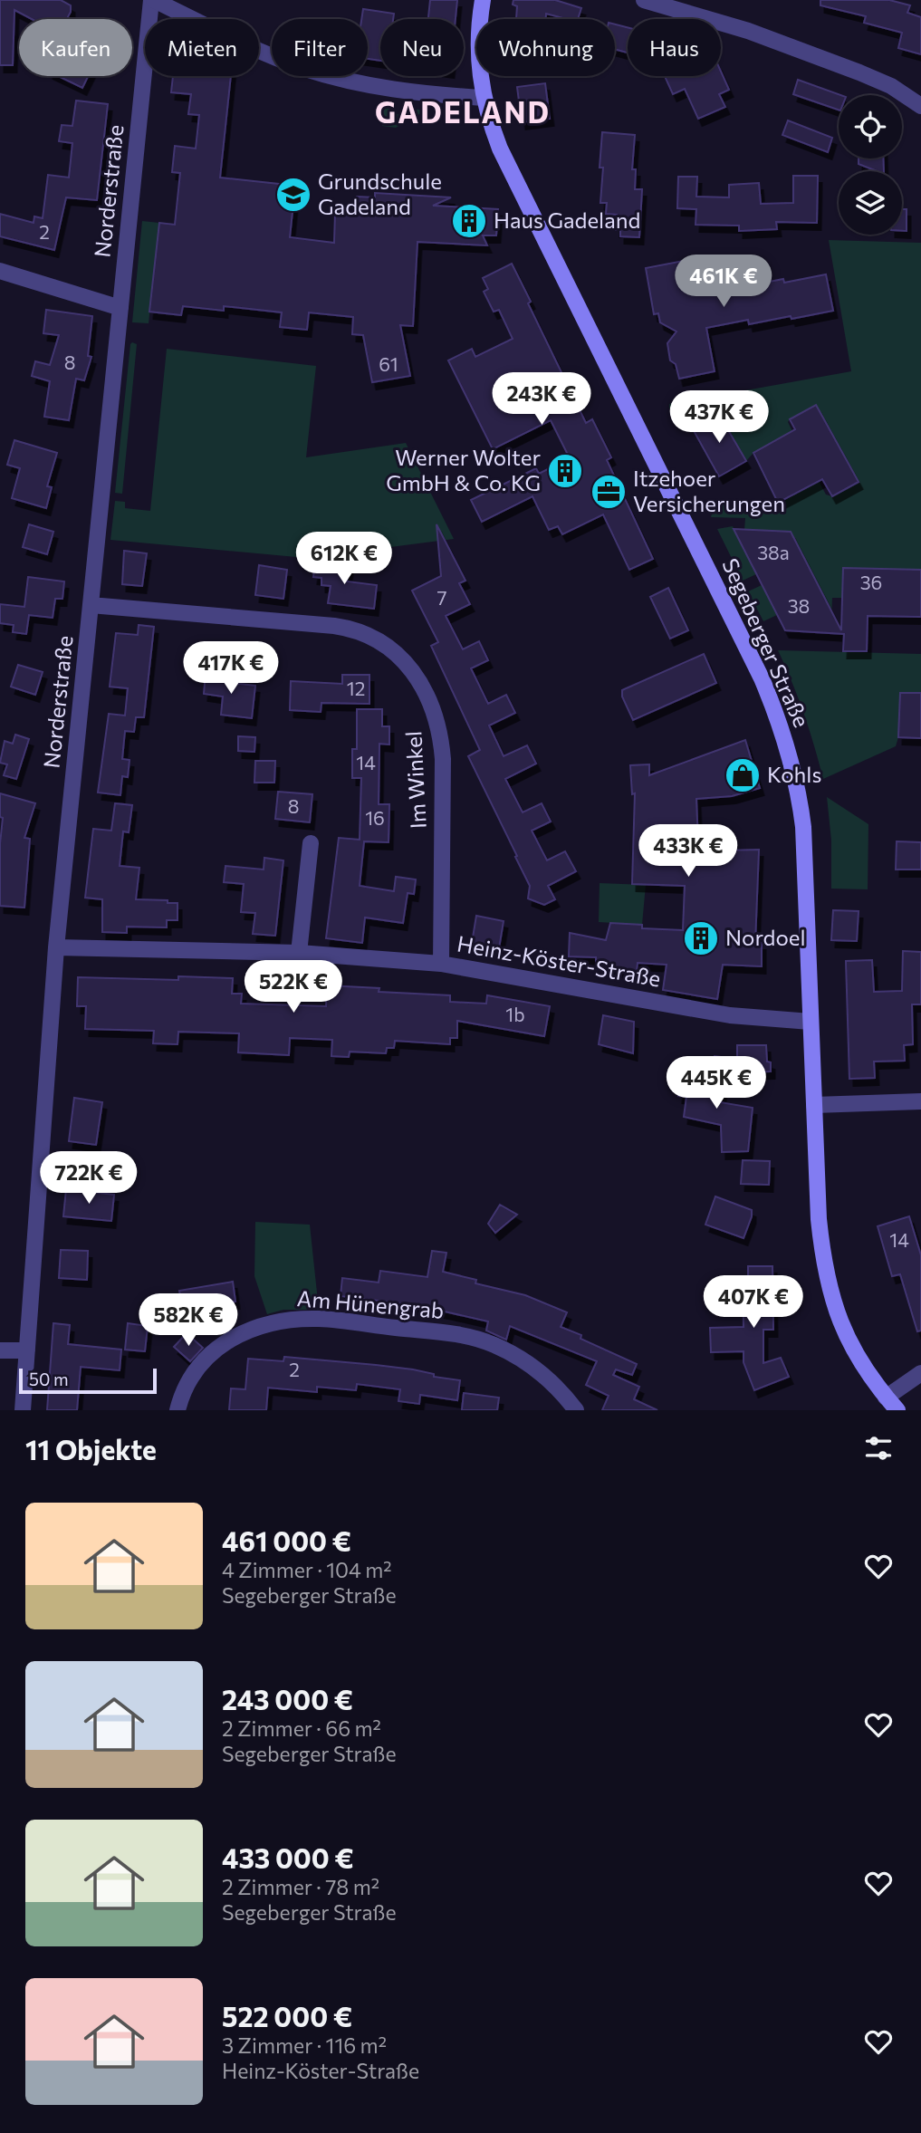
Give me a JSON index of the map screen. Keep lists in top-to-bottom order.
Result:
{
  "streets": {
    "main road": ["Segeberger Straße"],
    "street": [
      "Norderstraße",
      "Im Winkel",
      "Heinz-Köster-Straße",
      "Am Hünengrab"
    ]
  },
  "crossings": [
    ["Norderstraße", "Im Winkel"],
    ["Norderstraße", "Heinz-Köster-Straße"],
    ["Segeberger Straße", "Heinz-Köster-Straße"],
    ["Im Winkel", "Heinz-Köster-Straße"]
  ],
  "districts": ["GADELAND"],
  "places": {
    "school or university": ["Grundschule Gadeland"],
    "building": ["Haus Gadeland", "Werner Wolter GmbH & Co. KG", "Nordoel"],
    "office": ["Itzehoer Versicherungen"],
    "shop": ["Kohls"]
  },
  "house_numbers": [
    "2",
    "8",
    "61",
    "38a",
    "36",
    "7",
    "38",
    "12",
    "14",
    "8",
    "16",
    "1b",
    "14",
    "2"
  ],
  "scale_bar": "50 m",
  "page": {
    "chip": [
      "Kaufen",
      "Mieten",
      "Filter",
      "Neu",
      "Wohnung",
      "Haus"
    ],
    "price": [
      "461K €",
      "243K €",
      "437K €",
      "612K €",
      "417K €",
      "433K €",
      "522K €",
      "445K €",
      "722K €",
      "407K €",
      "582K €"
    ],
    "scale": "50 m",
    "heading": "11 Objekte",
    "list": [
      {
        "name": "461 000 €",
        "note": "4 Zimmer · 104 m² · Segeberger Straße"
      },
      {
        "name": "243 000 €",
        "note": "2 Zimmer · 66 m² · Segeberger Straße"
      },
      {
        "name": "433 000 €",
        "note": "2 Zimmer · 78 m² · Segeberger Straße"
      },
      {
        "name": "522 000 €",
        "note": "3 Zimmer · 116 m² · Heinz-Köster-Straße"
      }
    ]
  }
}
